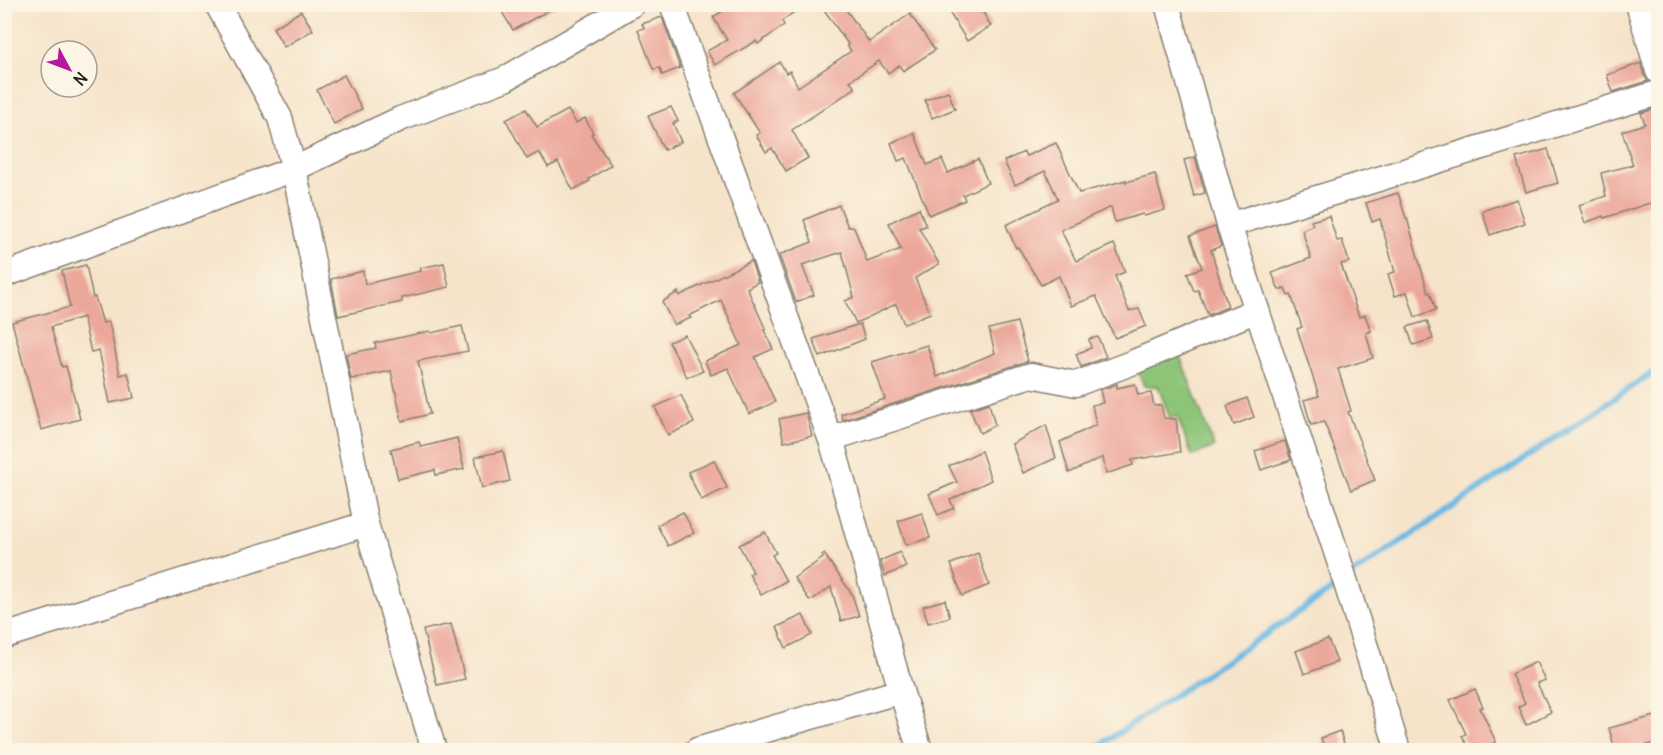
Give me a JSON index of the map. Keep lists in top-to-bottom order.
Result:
{
  "north": "bottom right"
}
